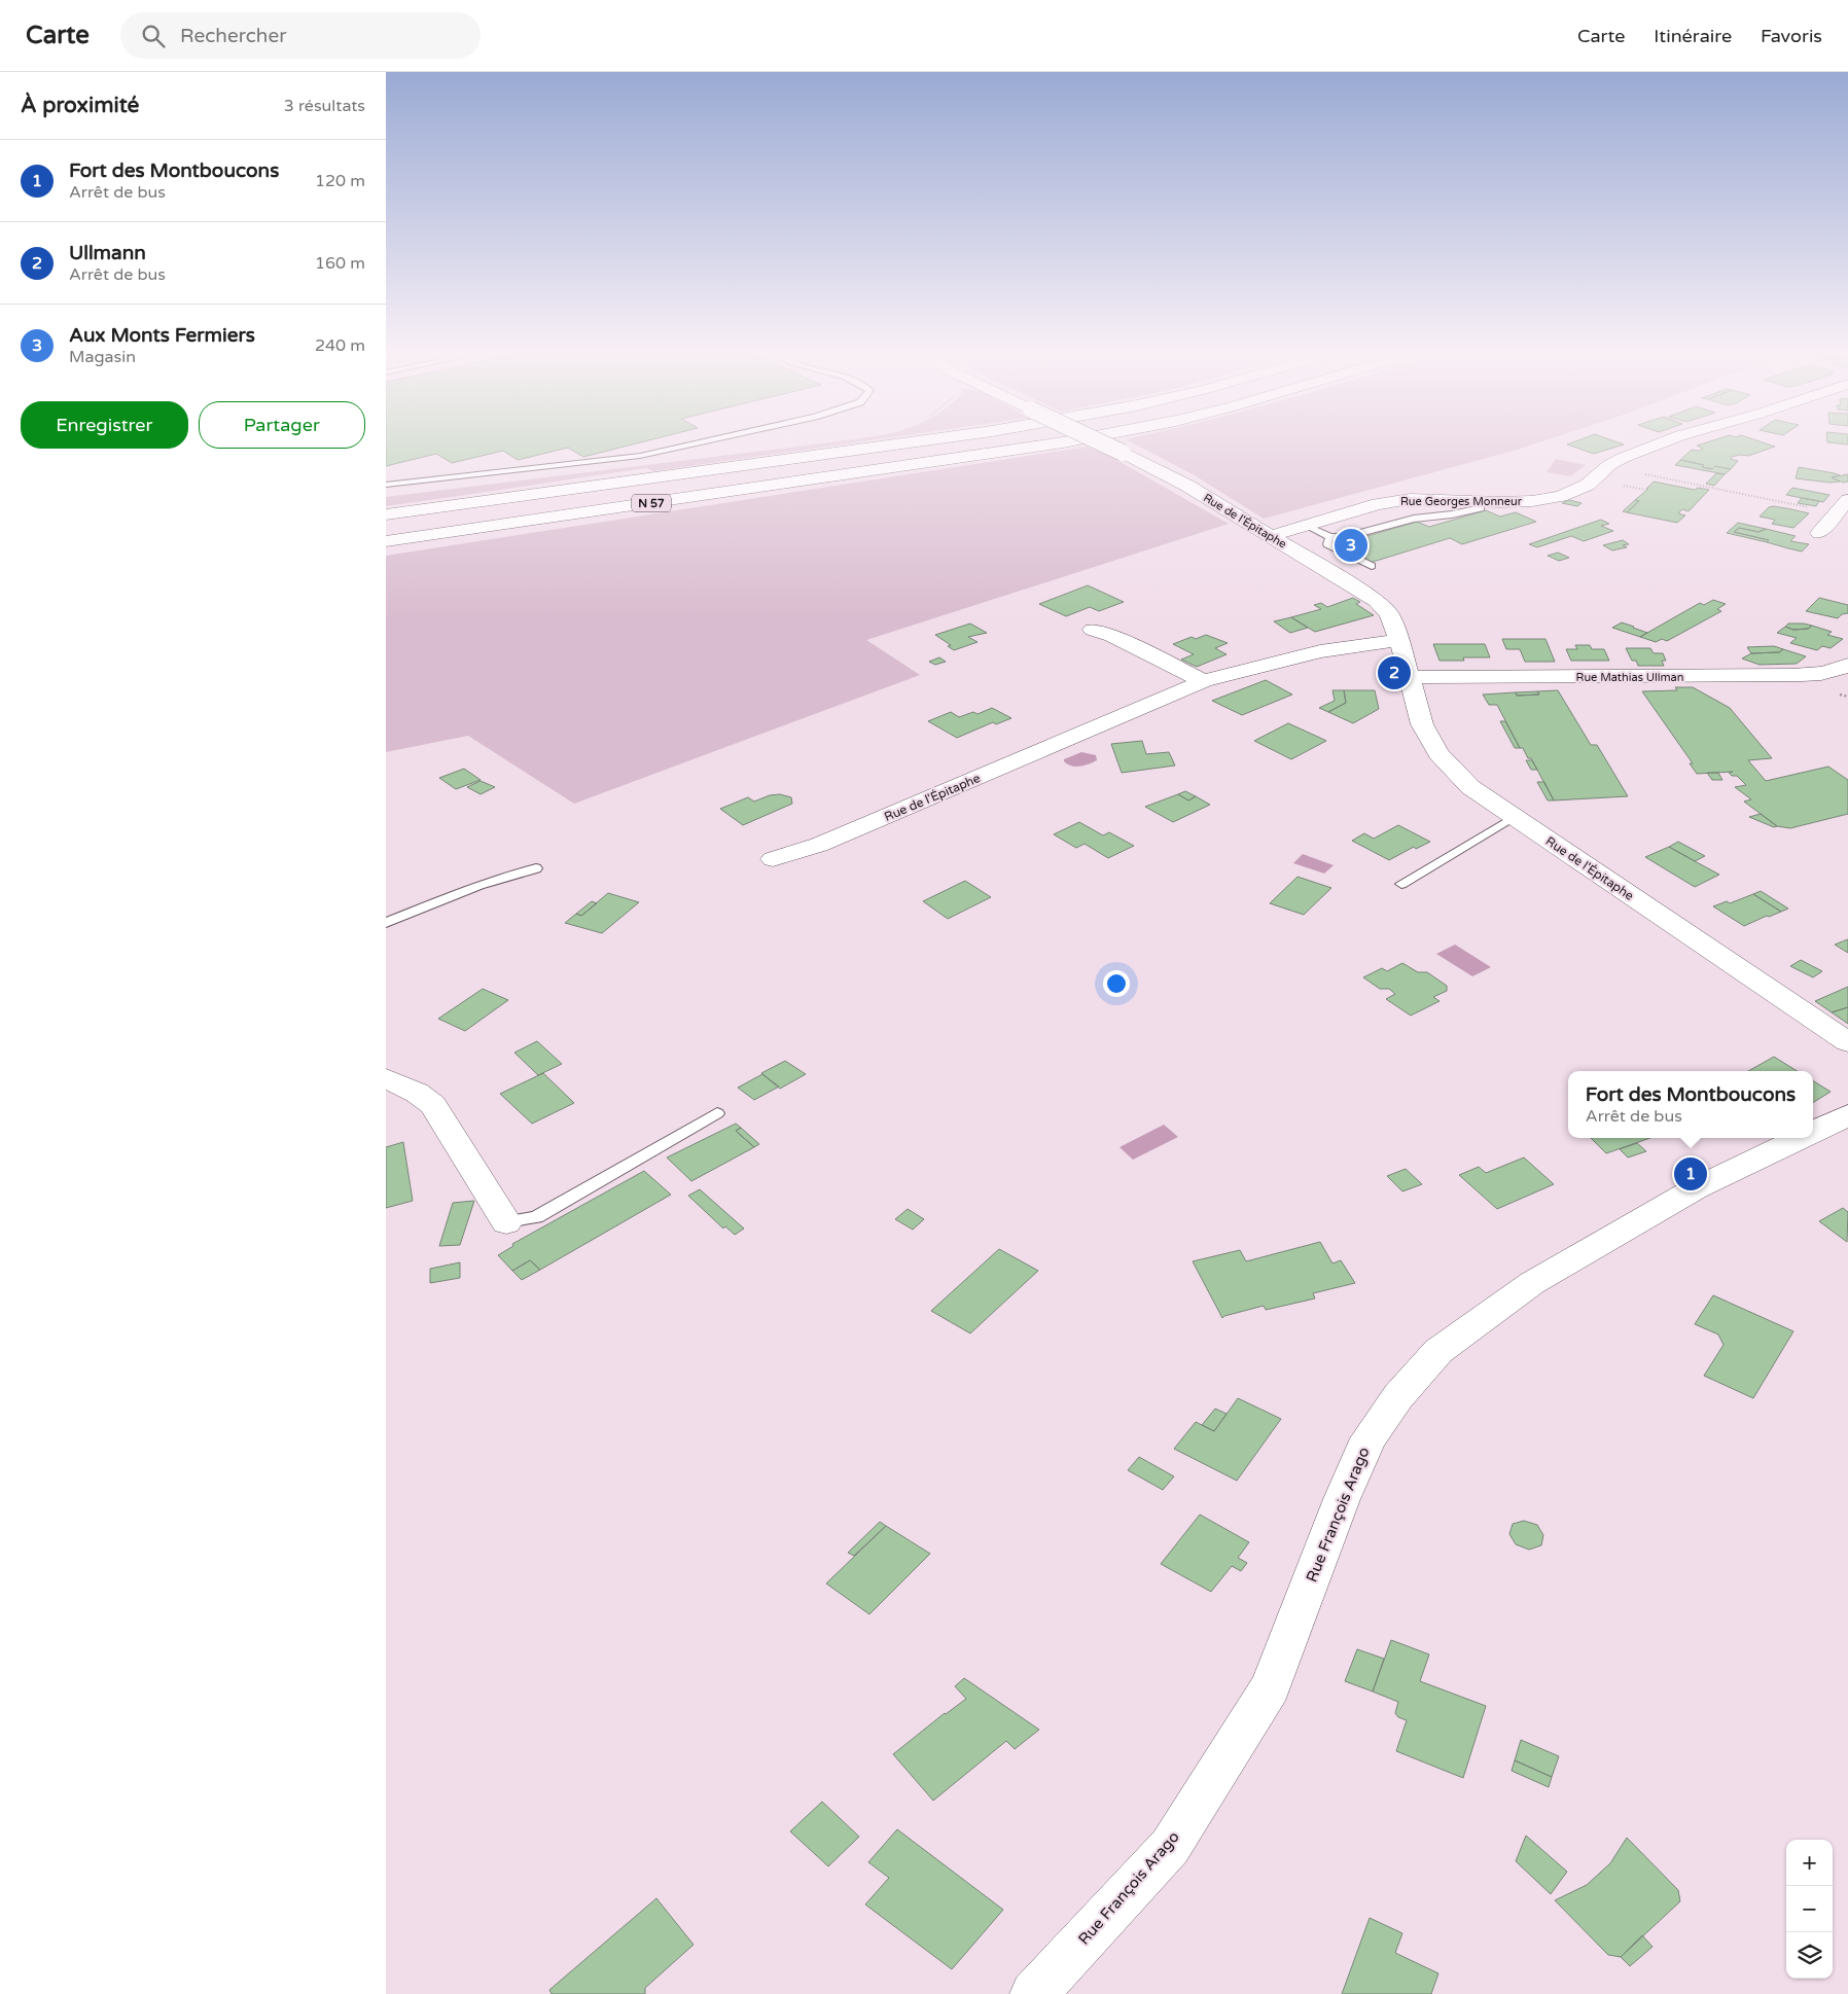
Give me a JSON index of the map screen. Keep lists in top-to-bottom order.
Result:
{
  "streets": {
    "main road": [
      "Rue Georges Monneur",
      "N 57",
      "Rue de l'Épitaphe",
      "Rue Mathias Ullman",
      "Rue François Arago"
    ]
  },
  "crossings": [
    ["Rue Georges Monneur", "Rue de l'Épitaphe"],
    ["Rue de l'Épitaphe", "Rue Mathias Ullman"]
  ],
  "page": {
    "header": "Carte",
    "search": "Rechercher",
    "nav": ["Carte", "Itinéraire", "Favoris"],
    "heading": ["À proximité", "3 résultats"],
    "list": [
      {
        "mark": "1",
        "name": "Fort des Montboucons",
        "note": "Arrêt de bus",
        "value": "120 m"
      },
      {
        "mark": "2",
        "name": "Ullmann",
        "note": "Arrêt de bus",
        "value": "160 m"
      },
      {
        "mark": "3",
        "name": "Aux Monts Fermiers",
        "note": "Magasin",
        "value": "240 m"
      }
    ],
    "buttons": ["Enregistrer", "Partager"],
    "pins": ["3", "2", "1"],
    "popup": ["Fort des Montboucons", "Arrêt de bus"],
    "map_buttons": ["+", "−"]
  }
}
